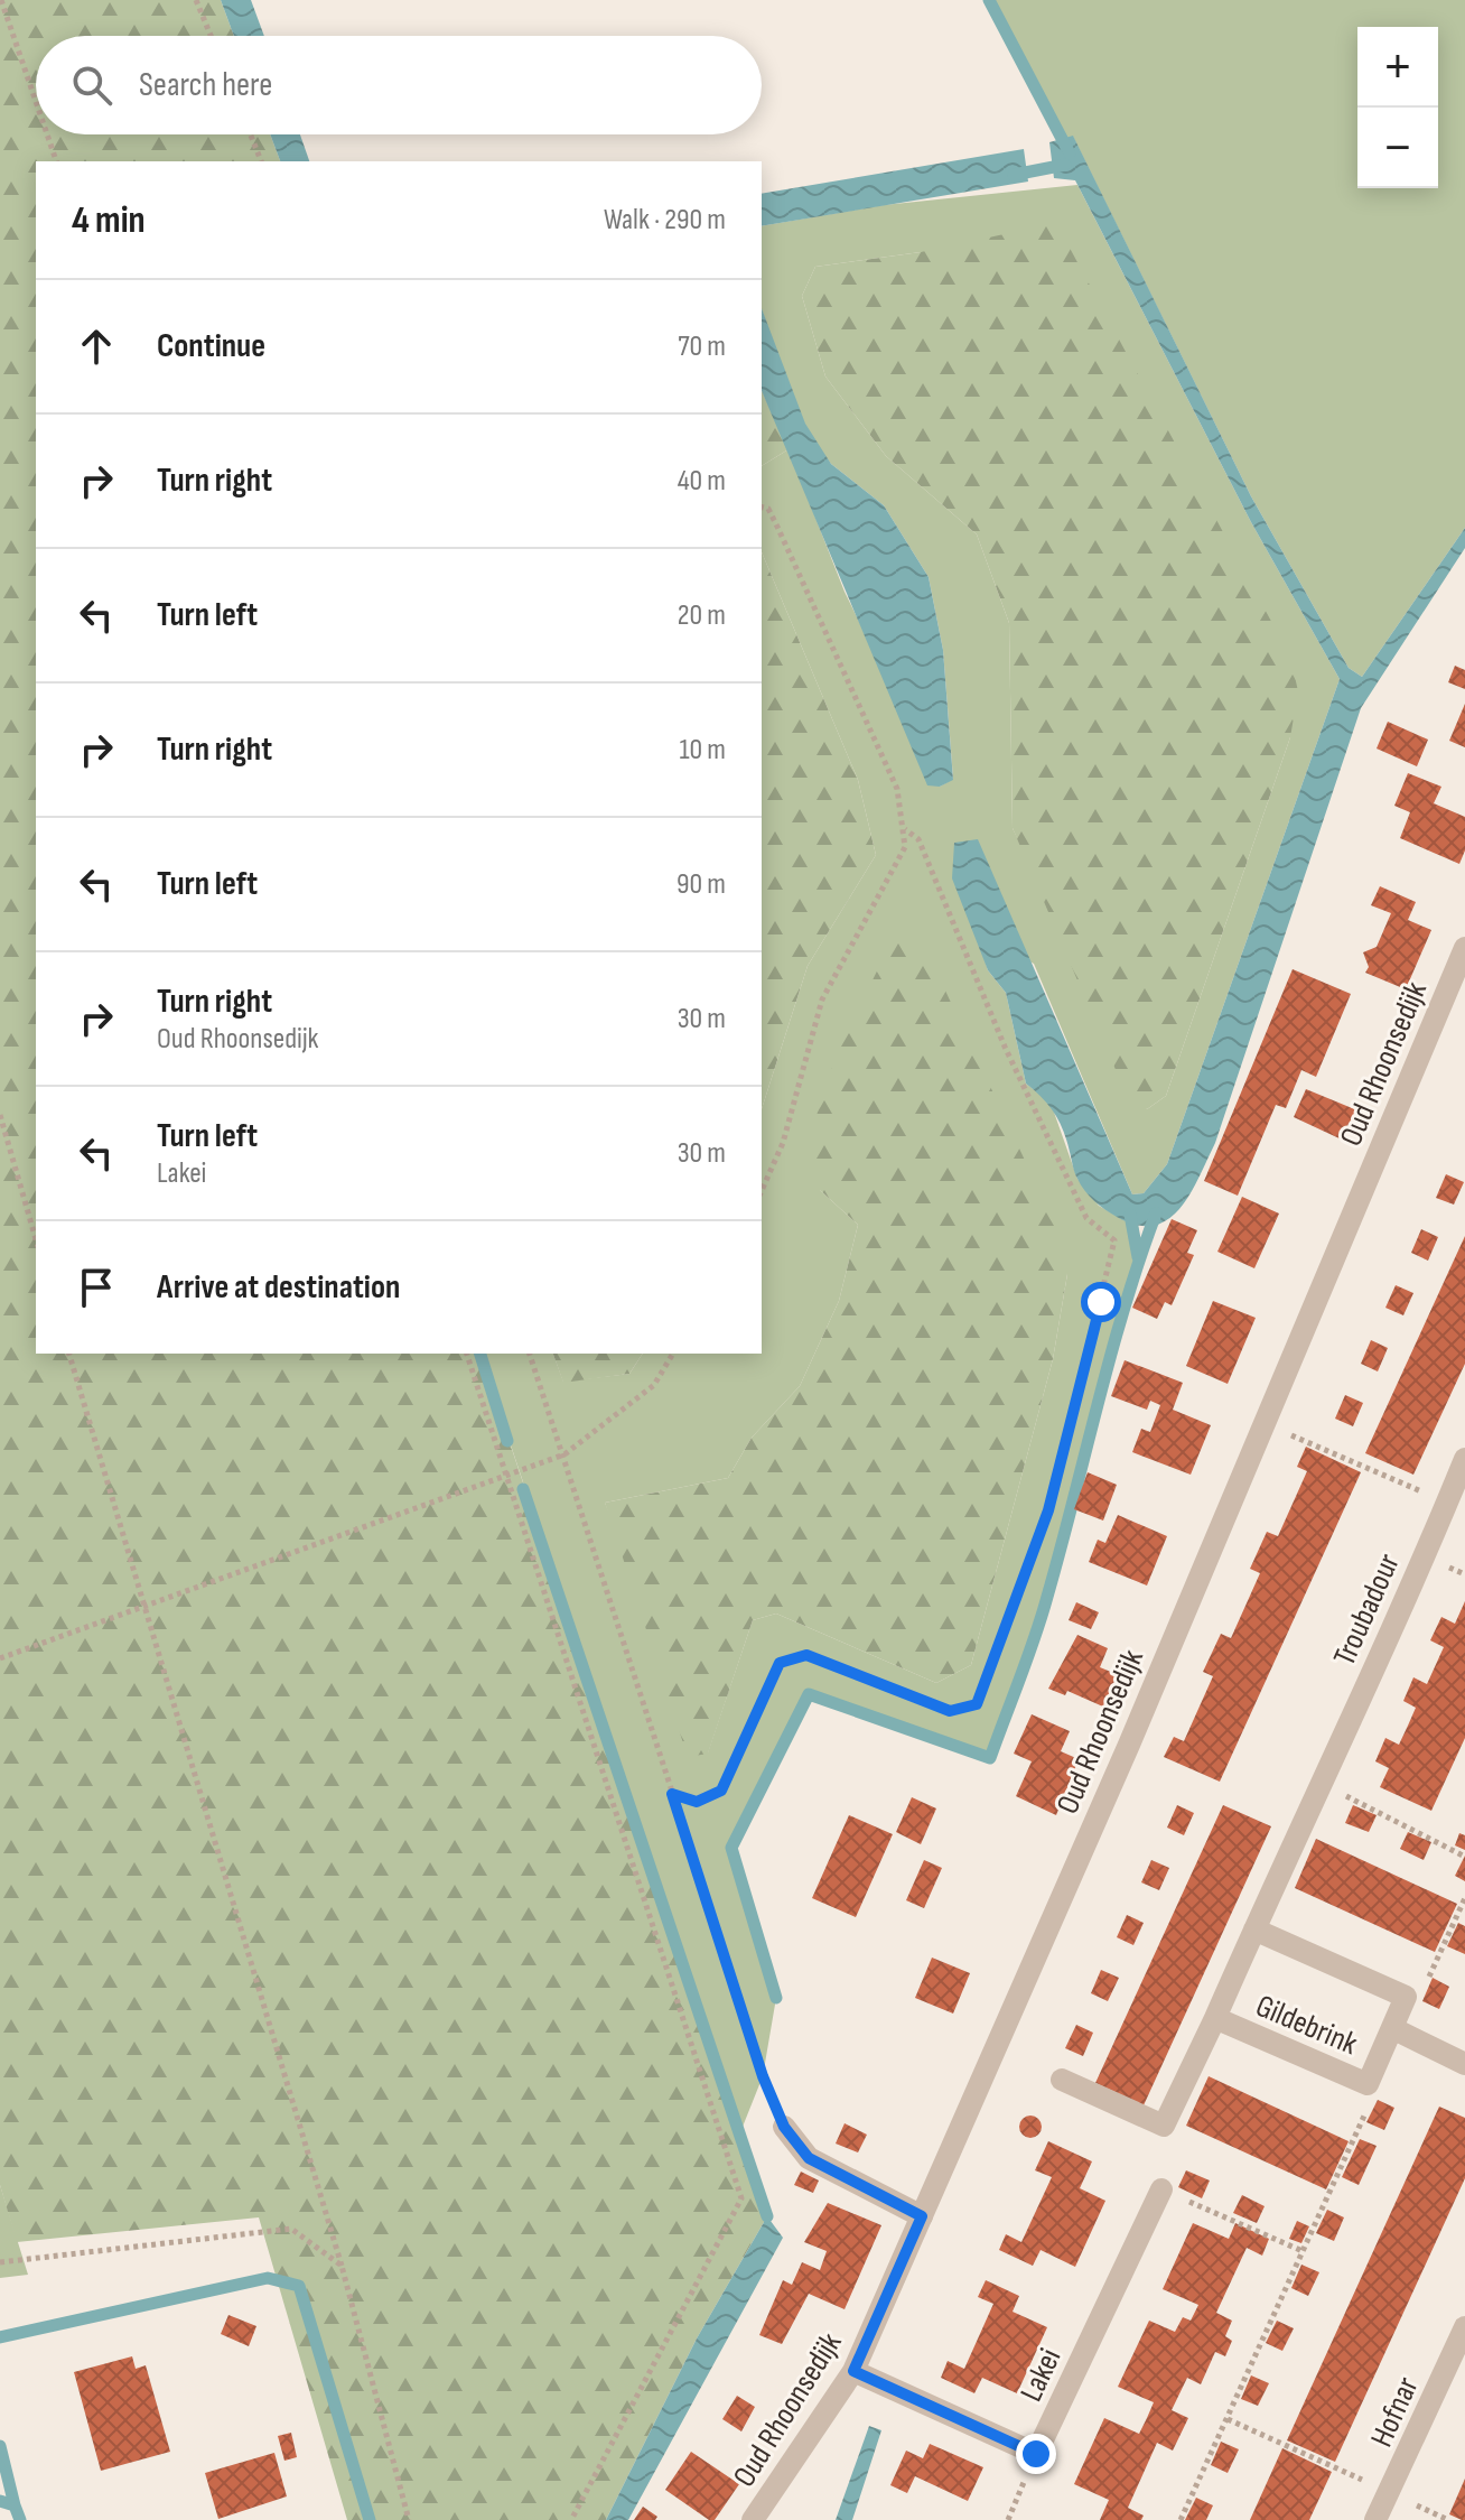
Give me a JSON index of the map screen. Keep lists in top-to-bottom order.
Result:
{
  "streets": {
    "street": [
      "Oud Rhoonsedijk",
      "Troubadour",
      "Gildebrink",
      "Lakei",
      "Hofnar"
    ]
  },
  "crossings": [
    ["Oud Rhoonsedijk", "Lakei"],
    ["Troubadour", "Gildebrink"]
  ],
  "page": {
    "map_buttons": ["+", "−"],
    "search": "Search here",
    "heading": ["4 min", "Walk · 290 m"],
    "list": [
      ["Continue", "70 m"],
      ["Turn right", "40 m"],
      ["Turn left", "20 m"],
      ["Turn right", "10 m"],
      ["Turn left", "90 m"],
      ["Turn right", "Oud Rhoonsedijk", "30 m"],
      ["Turn left", "Lakei", "30 m"],
      "Arrive at destination"
    ]
  }
}
